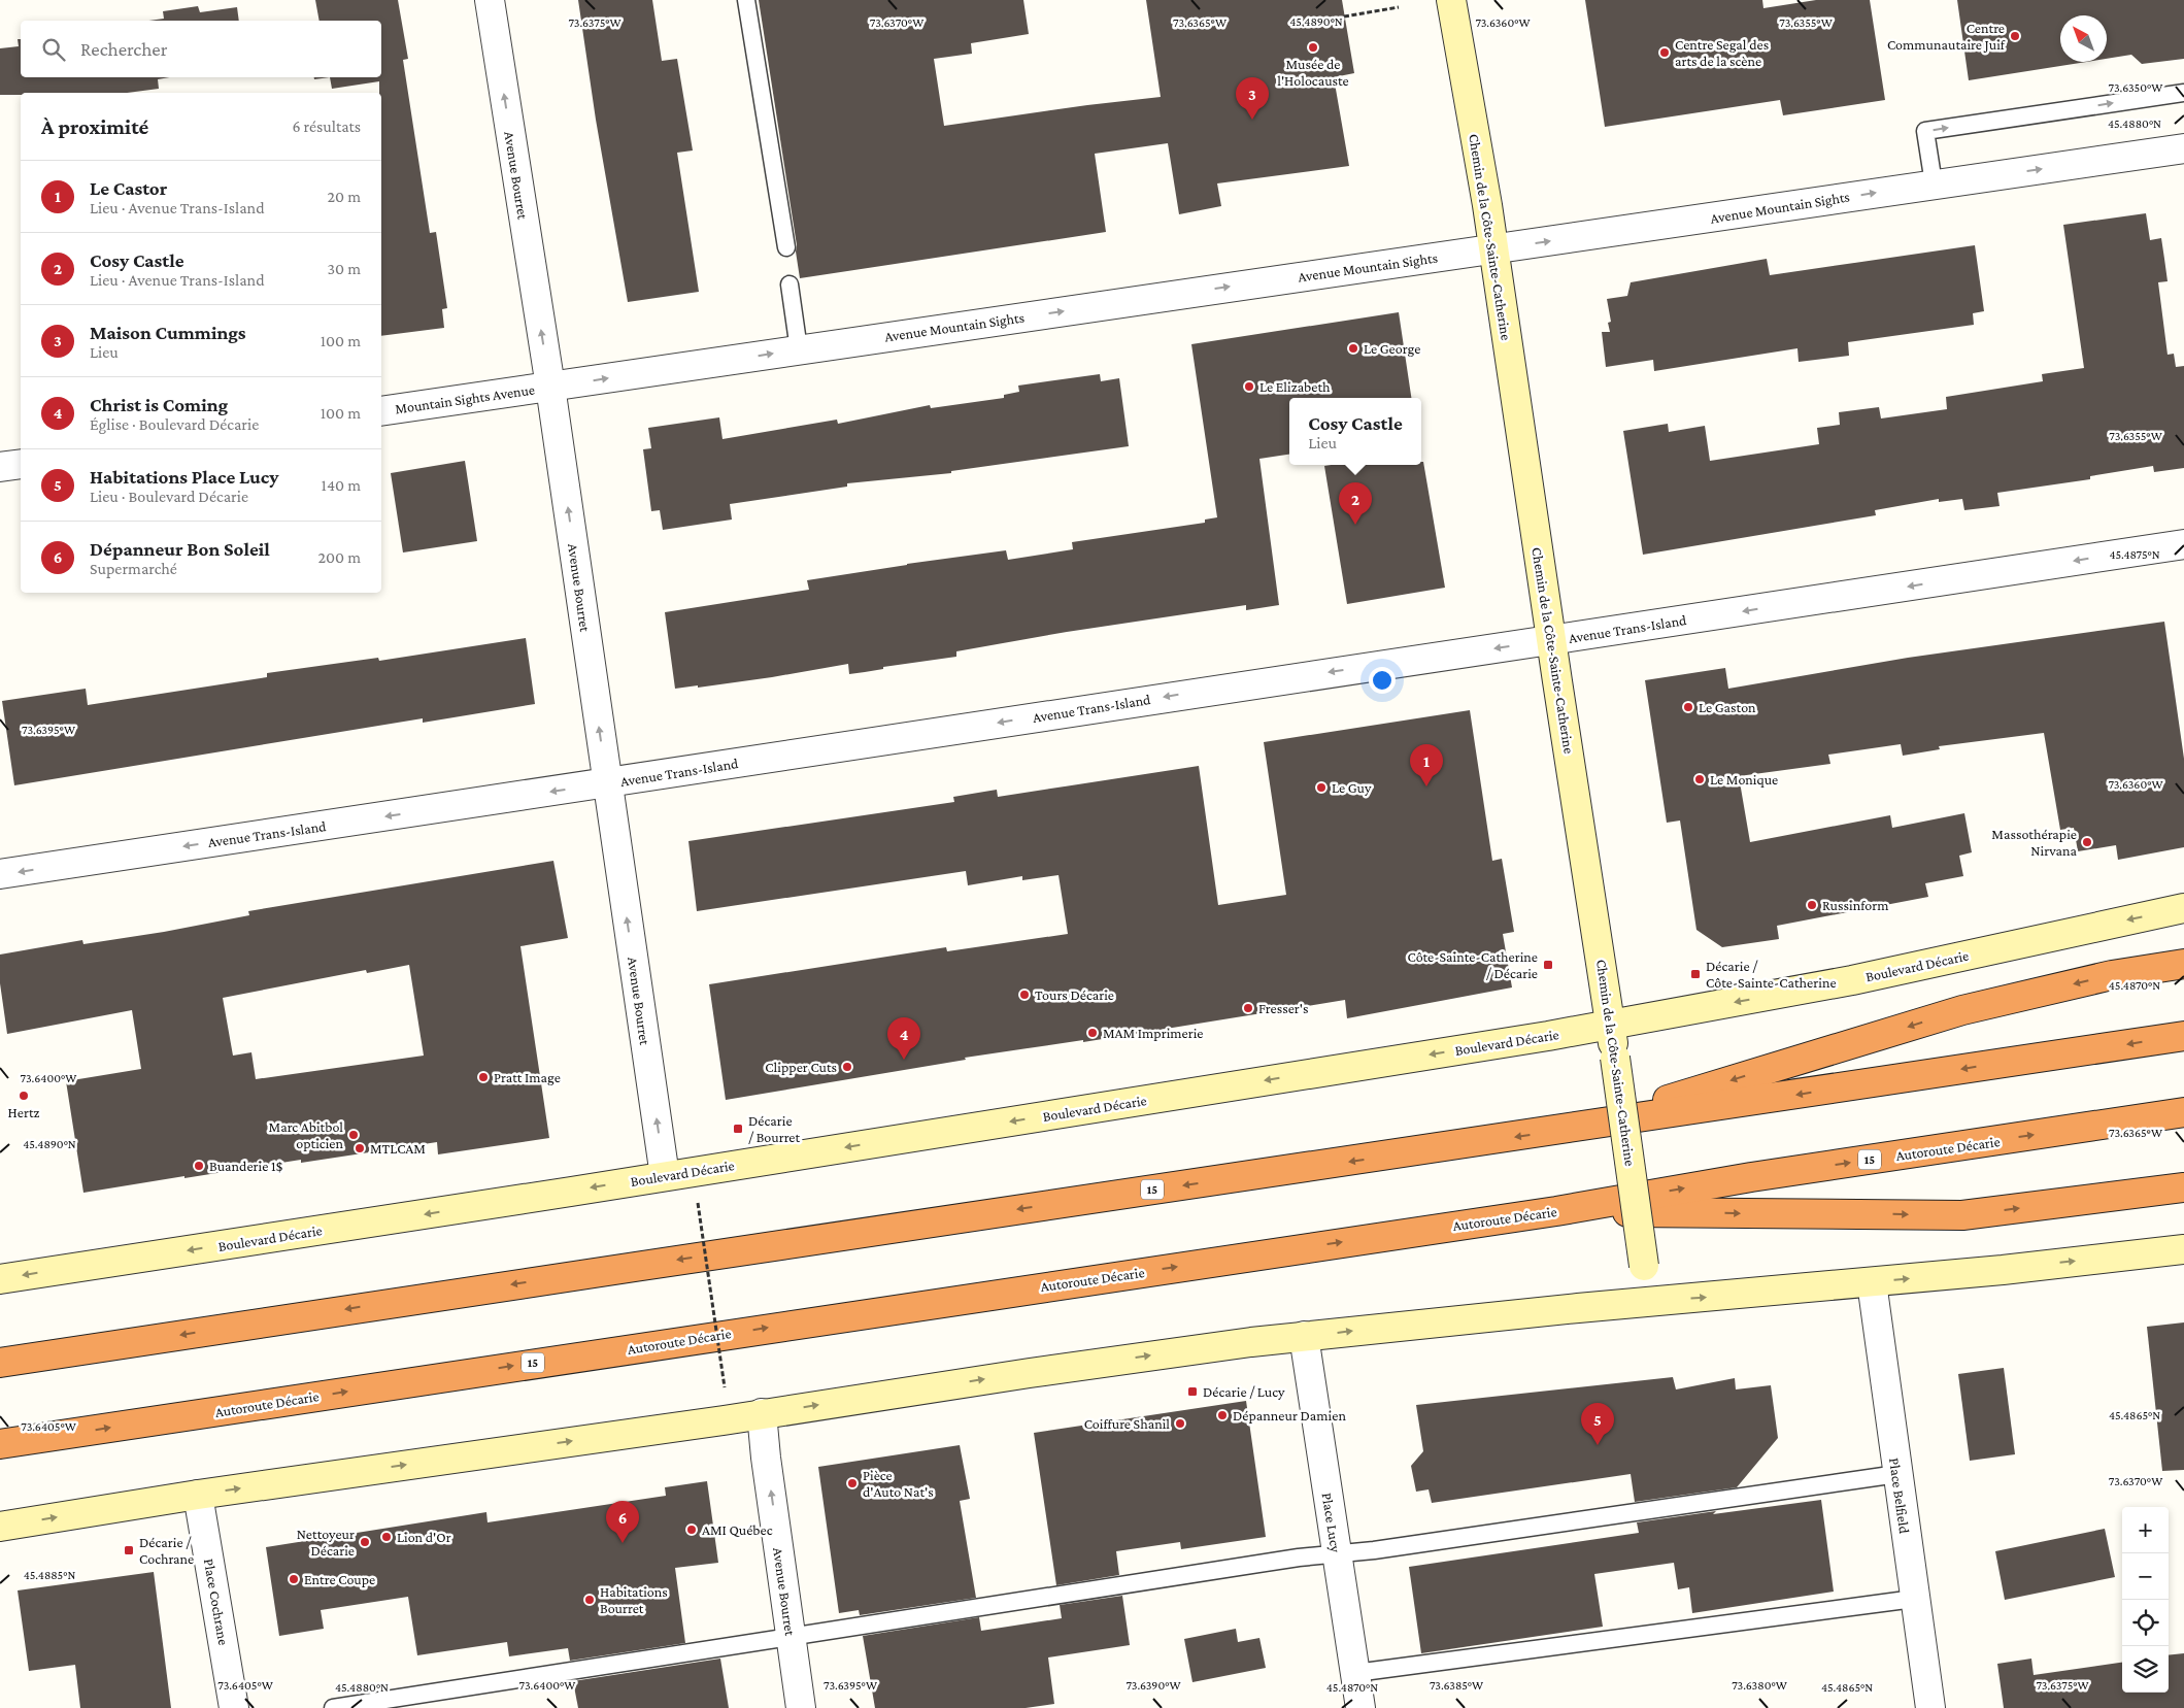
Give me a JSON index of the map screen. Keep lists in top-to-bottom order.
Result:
{
  "streets": {
    "highway": ["Autoroute Décarie", "15"],
    "main road": ["Chemin de la Côte-Sainte-Catherine", "Boulevard Décarie"],
    "street": [
      "Avenue Bourret",
      "Avenue Mountain Sights",
      "Mountain Sights Avenue",
      "Avenue Trans-Island",
      "Place Belfield",
      "Place Lucy",
      "Place Cochrane"
    ]
  },
  "crossings": [
    ["Avenue Bourret", "Avenue Mountain Sights"],
    ["Avenue Bourret", "Mountain Sights Avenue"],
    ["Avenue Bourret", "Avenue Trans-Island"],
    ["Avenue Bourret", "Boulevard Décarie"],
    ["Avenue Mountain Sights", "Chemin de la Côte-Sainte-Catherine"],
    ["Avenue Mountain Sights", "Mountain Sights Avenue"],
    ["Chemin de la Côte-Sainte-Catherine", "Avenue Trans-Island"],
    ["Chemin de la Côte-Sainte-Catherine", "Boulevard Décarie"]
  ],
  "one_way": ["Avenue Bourret", "Avenue Mountain Sights", "Avenue Trans-Island"],
  "places": {
    "other": [
      "Centre Communautaire Juif",
      "Musée de l'Holocauste",
      "Centre Segal des arts de la scène",
      "Le George",
      "Le Elizabeth",
      "Le Gaston",
      "Le Monique",
      "Le Guy",
      "Massothérapie Nirvana",
      "Russinform",
      "Tours Décarie",
      "Fresser's",
      "MAM Imprimerie",
      "Clipper Cuts",
      "Pratt Image",
      "Hertz",
      "Marc Abitbol opticien",
      "MTLCAM",
      "Buanderie 1$",
      "Dépanneur Damien",
      "Coiffure Shanil",
      "Pièce d'Auto Nat's",
      "AMI Québec",
      "Lion d'Or",
      "Nettoyeur Décarie",
      "Entre Coupe",
      "Habitations Bourret"
    ],
    "transit": [
      "Côte-Sainte-Catherine / Décarie",
      "Décarie / Côte-Sainte-Catherine",
      "Décarie / Bourret",
      "Décarie / Lucy",
      "Décarie / Cochrane"
    ]
  },
  "north": "top left",
  "page": {
    "search": "Rechercher",
    "pins": [
      "3",
      "2",
      "1",
      "4",
      "5",
      "6"
    ],
    "heading": ["À proximité", "6 résultats"],
    "list": [
      {
        "mark": "1",
        "name": "Le Castor",
        "note": "Lieu · Avenue Trans-Island",
        "value": "20 m"
      },
      {
        "mark": "2",
        "name": "Cosy Castle",
        "note": "Lieu · Avenue Trans-Island",
        "value": "30 m"
      },
      {
        "mark": "3",
        "name": "Maison Cummings",
        "note": "Lieu",
        "value": "100 m"
      },
      {
        "mark": "4",
        "name": "Christ is Coming",
        "note": "Église · Boulevard Décarie",
        "value": "100 m"
      },
      {
        "mark": "5",
        "name": "Habitations Place Lucy",
        "note": "Lieu · Boulevard Décarie",
        "value": "140 m"
      },
      {
        "mark": "6",
        "name": "Dépanneur Bon Soleil",
        "note": "Supermarché",
        "value": "200 m"
      }
    ],
    "popup": ["Cosy Castle", "Lieu"],
    "map_buttons": ["+", "−"]
  },
  "coordinates": [
    "45.4890°N",
    "73.6365°W",
    "73.6375°W",
    "73.6370°W",
    "73.6360°W",
    "73.6355°W",
    "73.6350°W",
    "45.4880°N",
    "45.4875°N",
    "73.6395°W",
    "45.4870°N",
    "73.6400°W",
    "45.4865°N",
    "73.6405°W",
    "45.4885°N",
    "73.6390°W",
    "73.6385°W",
    "73.6380°W"
  ]
}
